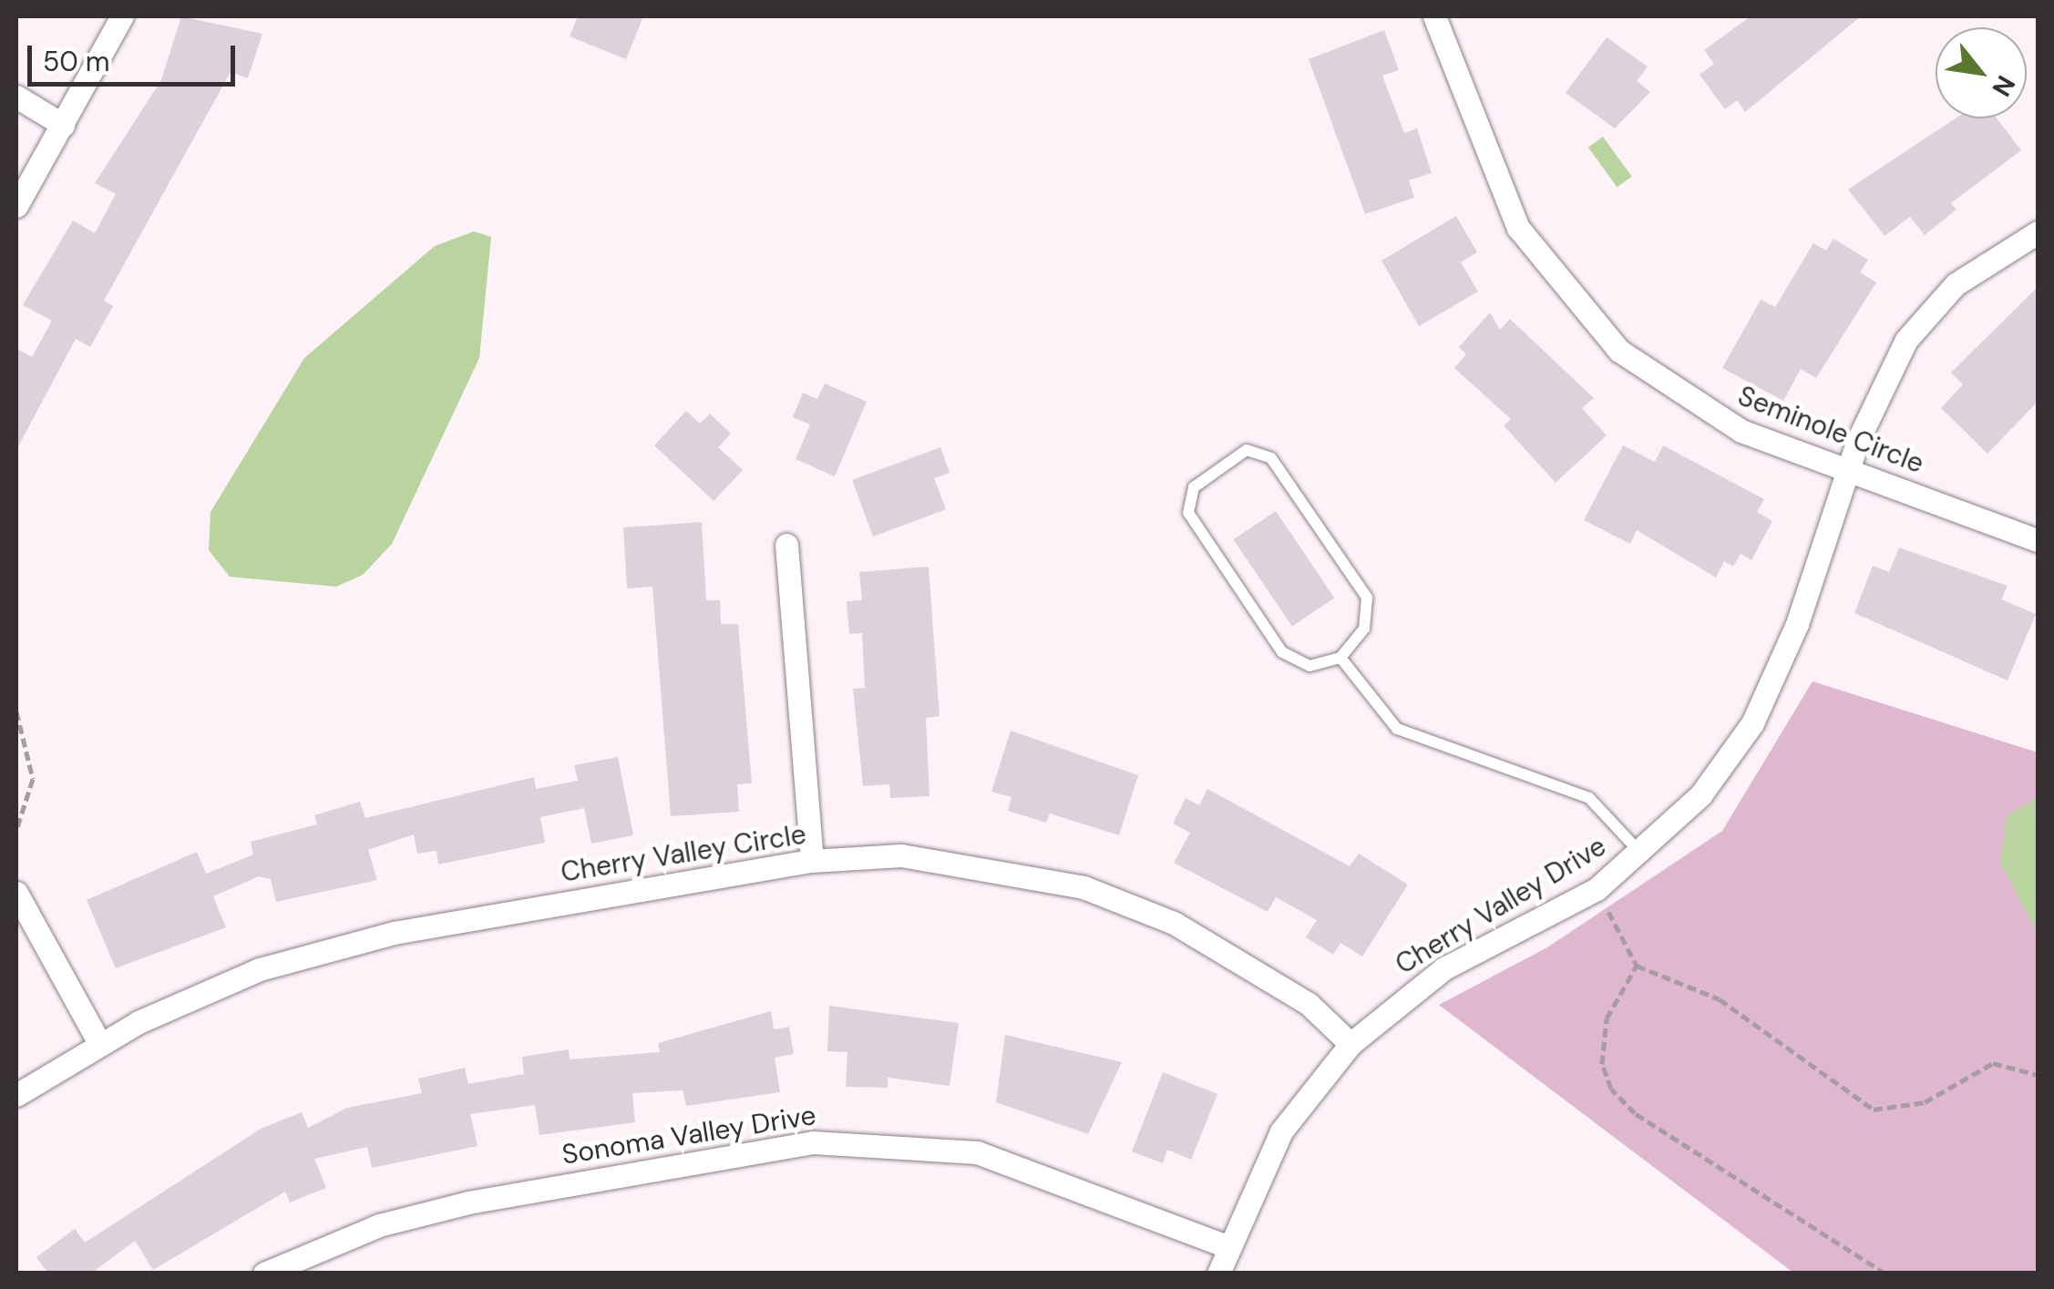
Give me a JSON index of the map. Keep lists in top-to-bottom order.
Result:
{
  "streets": {
    "street": [
      "Seminole Circle",
      "Cherry Valley Circle",
      "Cherry Valley Drive",
      "Sonoma Valley Drive"
    ]
  },
  "crossings": [
    ["Seminole Circle", "Cherry Valley Drive"],
    ["Cherry Valley Circle", "Cherry Valley Drive"],
    ["Cherry Valley Drive", "Sonoma Valley Drive"]
  ],
  "scale_bar": "50 m",
  "north": "bottom right"
}
